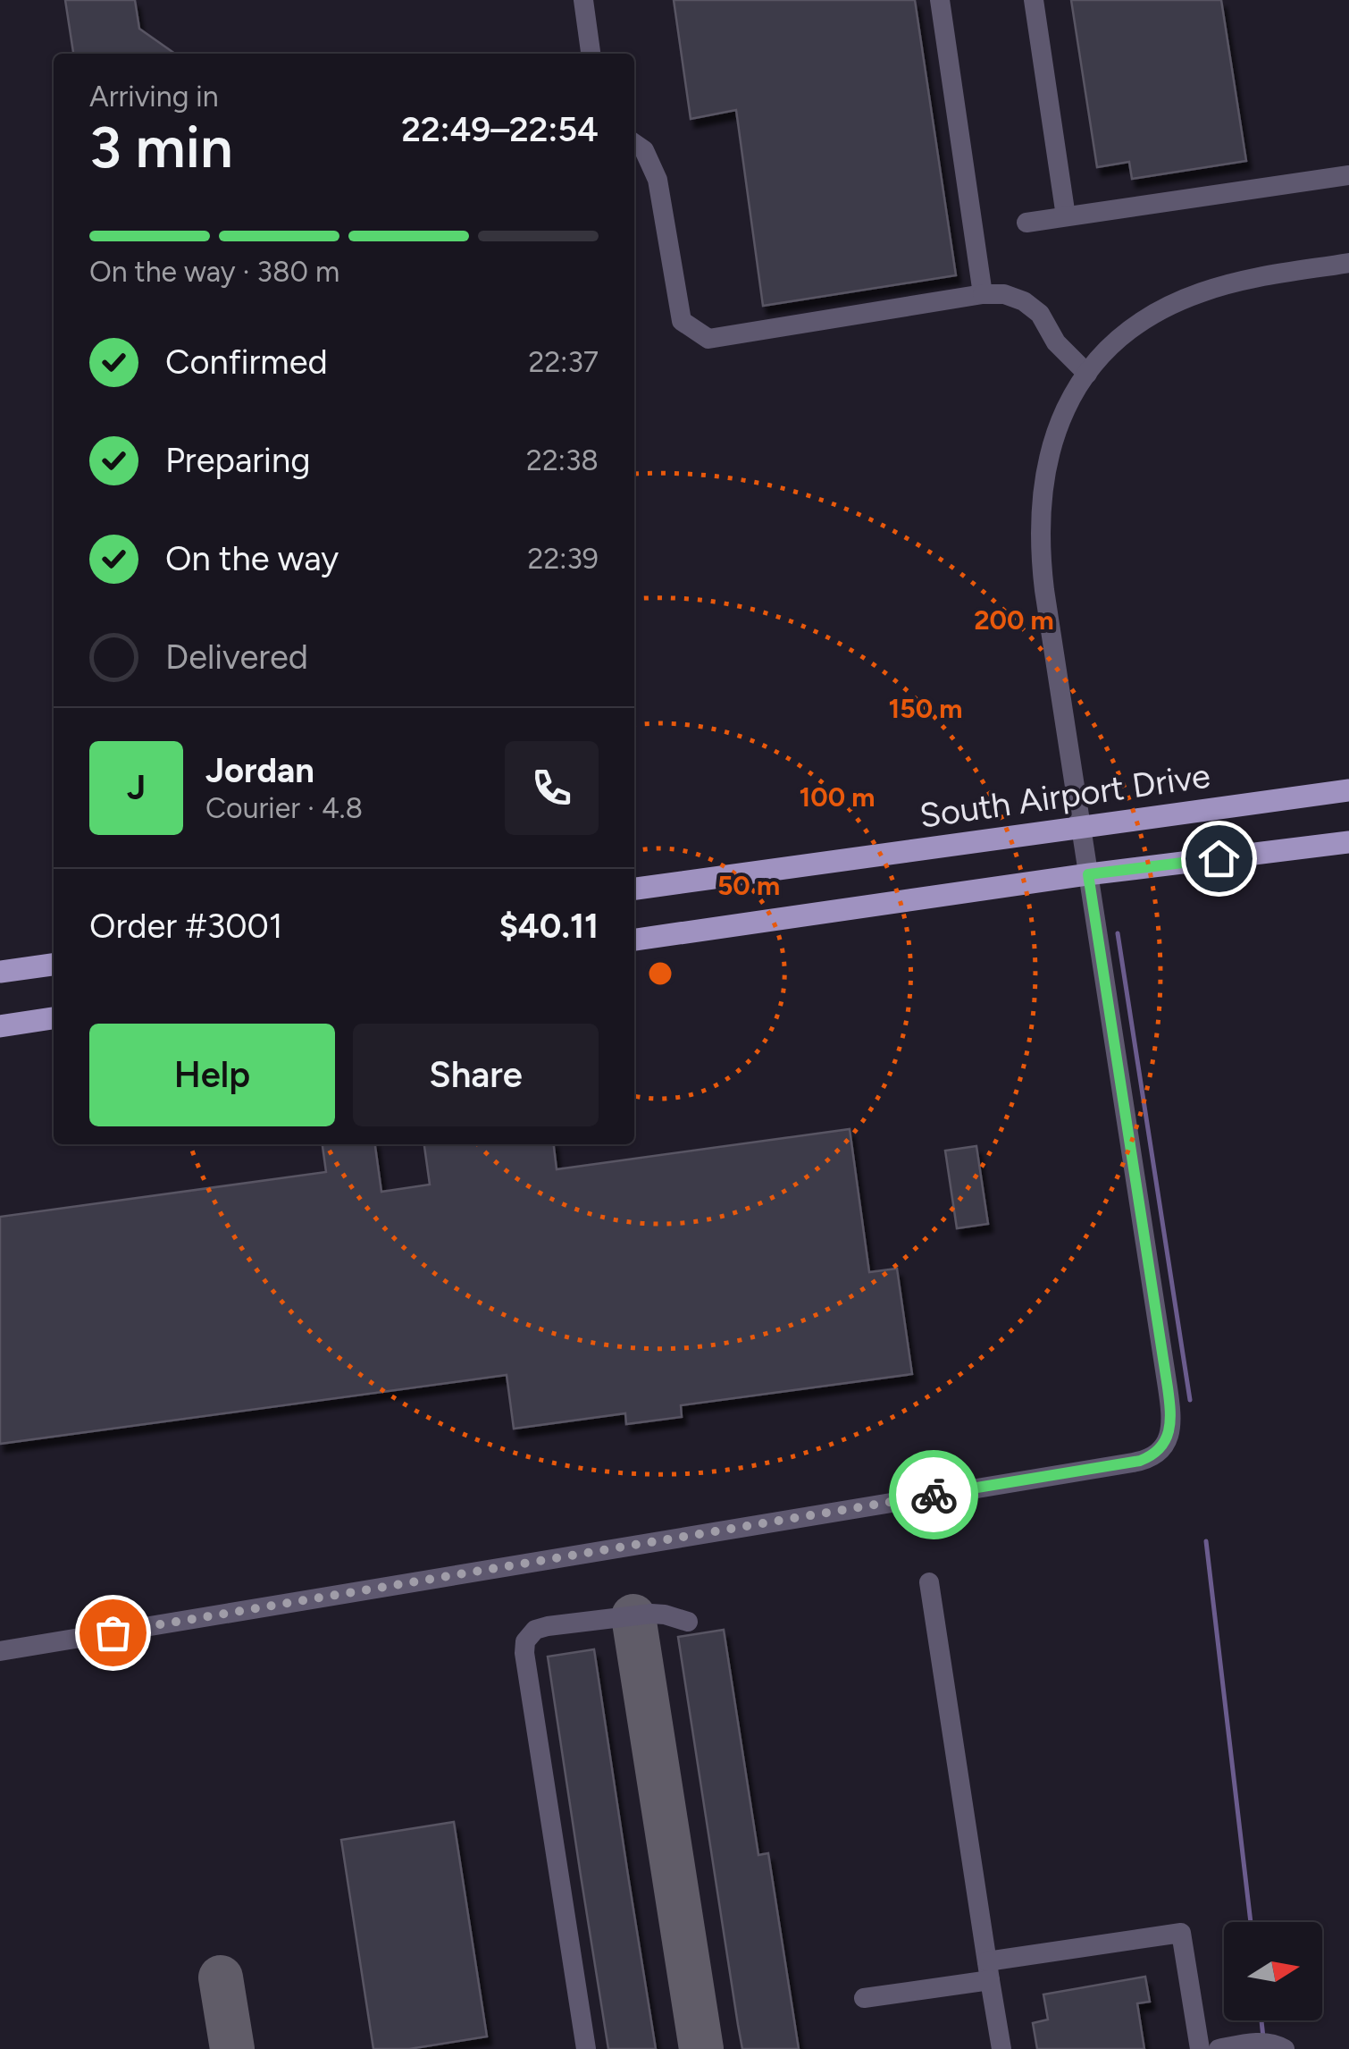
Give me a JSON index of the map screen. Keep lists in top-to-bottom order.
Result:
{
  "streets": {
    "main road": ["South Airport Drive"]
  },
  "north": "right",
  "page": {
    "heading": ["3 min", "Arriving in", "22:49–22:54"],
    "panel": [
      "Jordan",
      "Courier · 4.8",
      "Order #3001",
      "$40.11"
    ],
    "bar": "On the way · 380 m",
    "list": [
      ["Confirmed", "22:37"],
      ["Preparing", "22:38"],
      ["On the way", "22:39"],
      "Delivered"
    ],
    "round": "J",
    "buttons": ["Help", "Share"]
  },
  "rings": [
    "200 m",
    "150 m",
    "100 m",
    "50 m"
  ]
}
